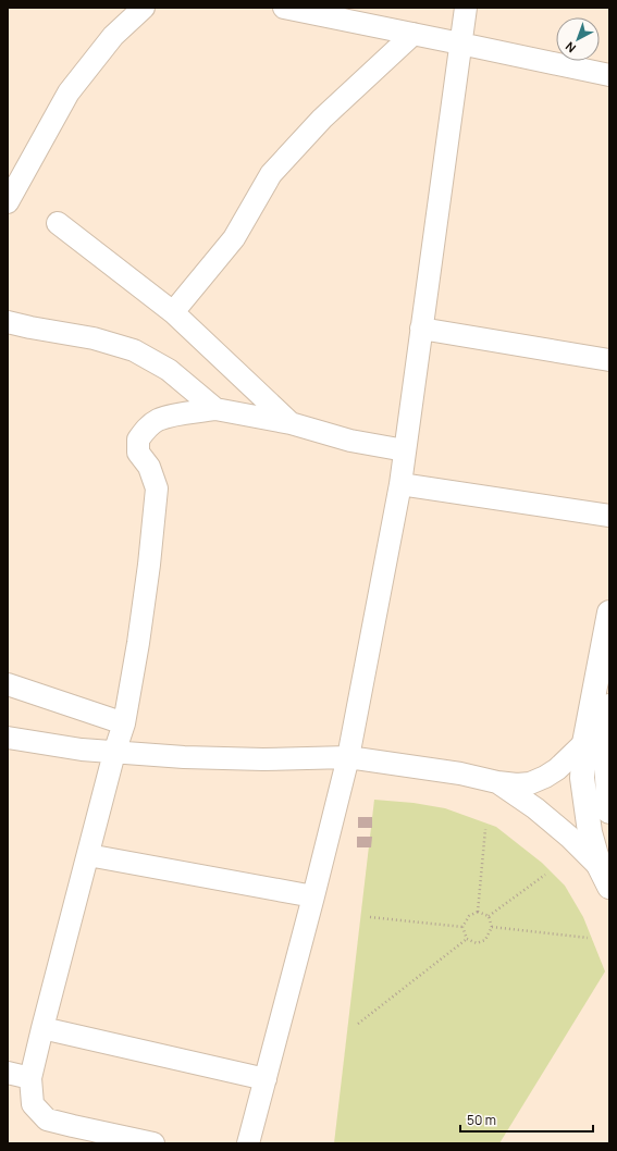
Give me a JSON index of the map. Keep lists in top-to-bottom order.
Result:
{
  "scale_bar": "50 m",
  "north": "bottom left"
}
